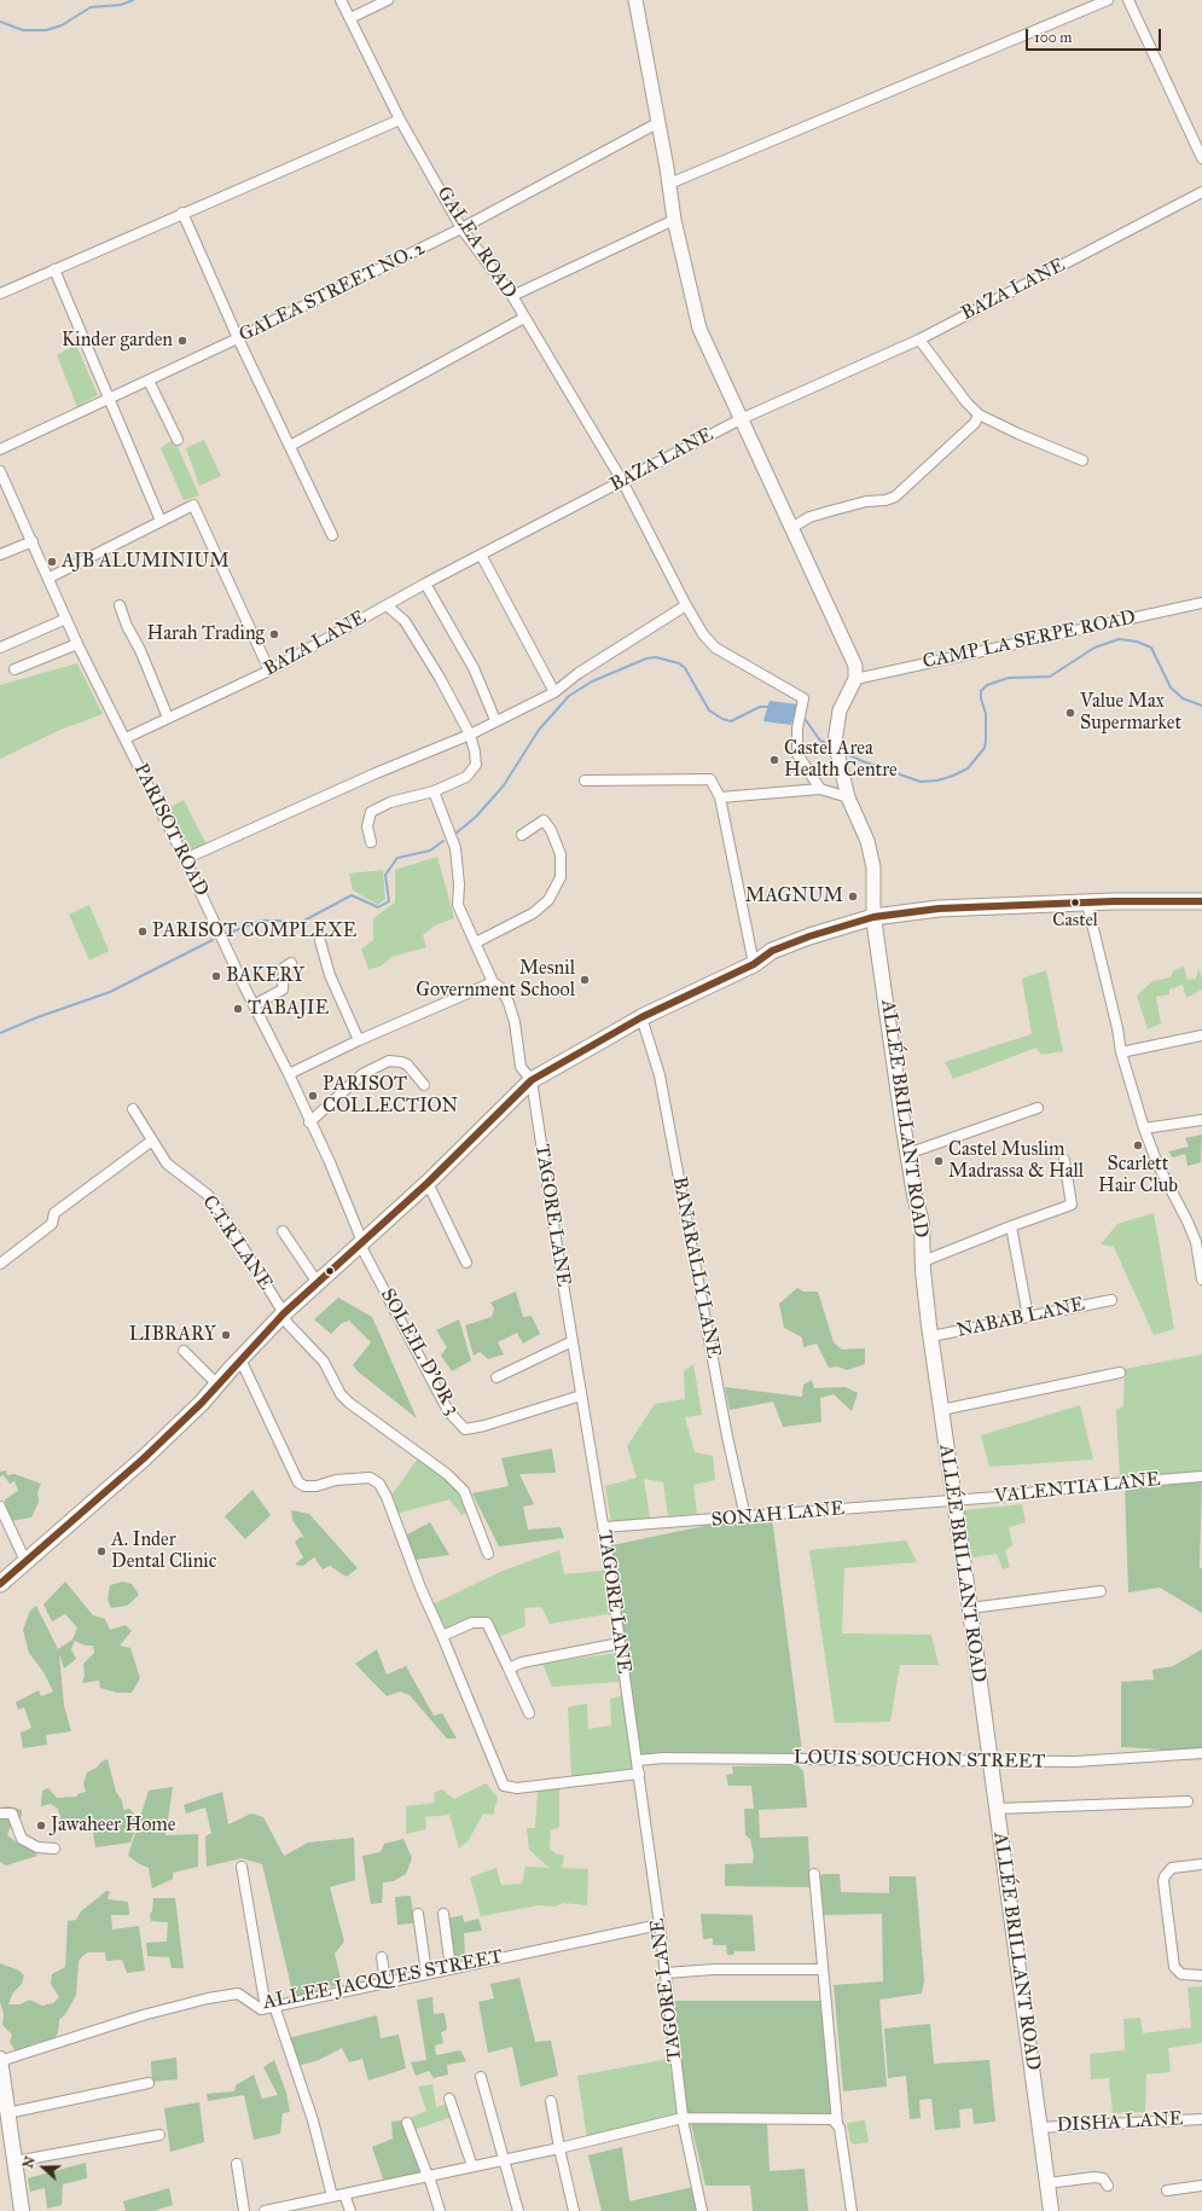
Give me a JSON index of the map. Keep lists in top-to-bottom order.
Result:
{
  "streets": {
    "main road": ["ALLÉE BRILLANT ROAD"],
    "street": [
      "GALEA ROAD",
      "BAZA LANE",
      "GALEA STREET NO. 2",
      "CAMP LA SERPE ROAD",
      "PARISOT ROAD",
      "TAGORE LANE",
      "C.T.R LANE",
      "BANARALLY LANE",
      "NABAB LANE",
      "SOLEIL D'OR 3",
      "VALENTIA LANE",
      "SONAH LANE",
      "LOUIS SOUCHON STREET",
      "ALLEE JACQUES STREET",
      "DISHA LANE"
    ]
  },
  "crossings": [
    ["GALEA ROAD", "BAZA LANE"],
    ["GALEA ROAD", "GALEA STREET NO. 2"],
    ["BAZA LANE", "PARISOT ROAD"],
    ["PARISOT ROAD", "SOLEIL D'OR 3"],
    ["ALLÉE BRILLANT ROAD", "NABAB LANE"],
    ["ALLÉE BRILLANT ROAD", "VALENTIA LANE"],
    ["ALLÉE BRILLANT ROAD", "SONAH LANE"],
    ["ALLÉE BRILLANT ROAD", "LOUIS SOUCHON STREET"],
    ["ALLÉE BRILLANT ROAD", "DISHA LANE"],
    ["TAGORE LANE", "SOLEIL D'OR 3"],
    ["TAGORE LANE", "SONAH LANE"],
    ["TAGORE LANE", "LOUIS SOUCHON STREET"],
    ["TAGORE LANE", "ALLEE JACQUES STREET"],
    ["BANARALLY LANE", "SONAH LANE"],
    ["VALENTIA LANE", "SONAH LANE"]
  ],
  "places": [
    "Kinder garden",
    "AJB ALUMINIUM",
    "Harah Trading",
    "Value Max Supermarket",
    "Castel Area Health Centre",
    "MAGNUM",
    "Castel",
    "PARISOT COMPLEXE",
    "BAKERY",
    "Mesnil Government School",
    "TABAJIE",
    "PARISOT COLLECTION",
    "Scarlett Hair Club",
    "Castel Muslim Madrassa & Hall",
    "LIBRARY",
    "A. Inder Dental Clinic",
    "Jawaheer Home"
  ],
  "scale_bar": "100 m",
  "north": "left"
}
